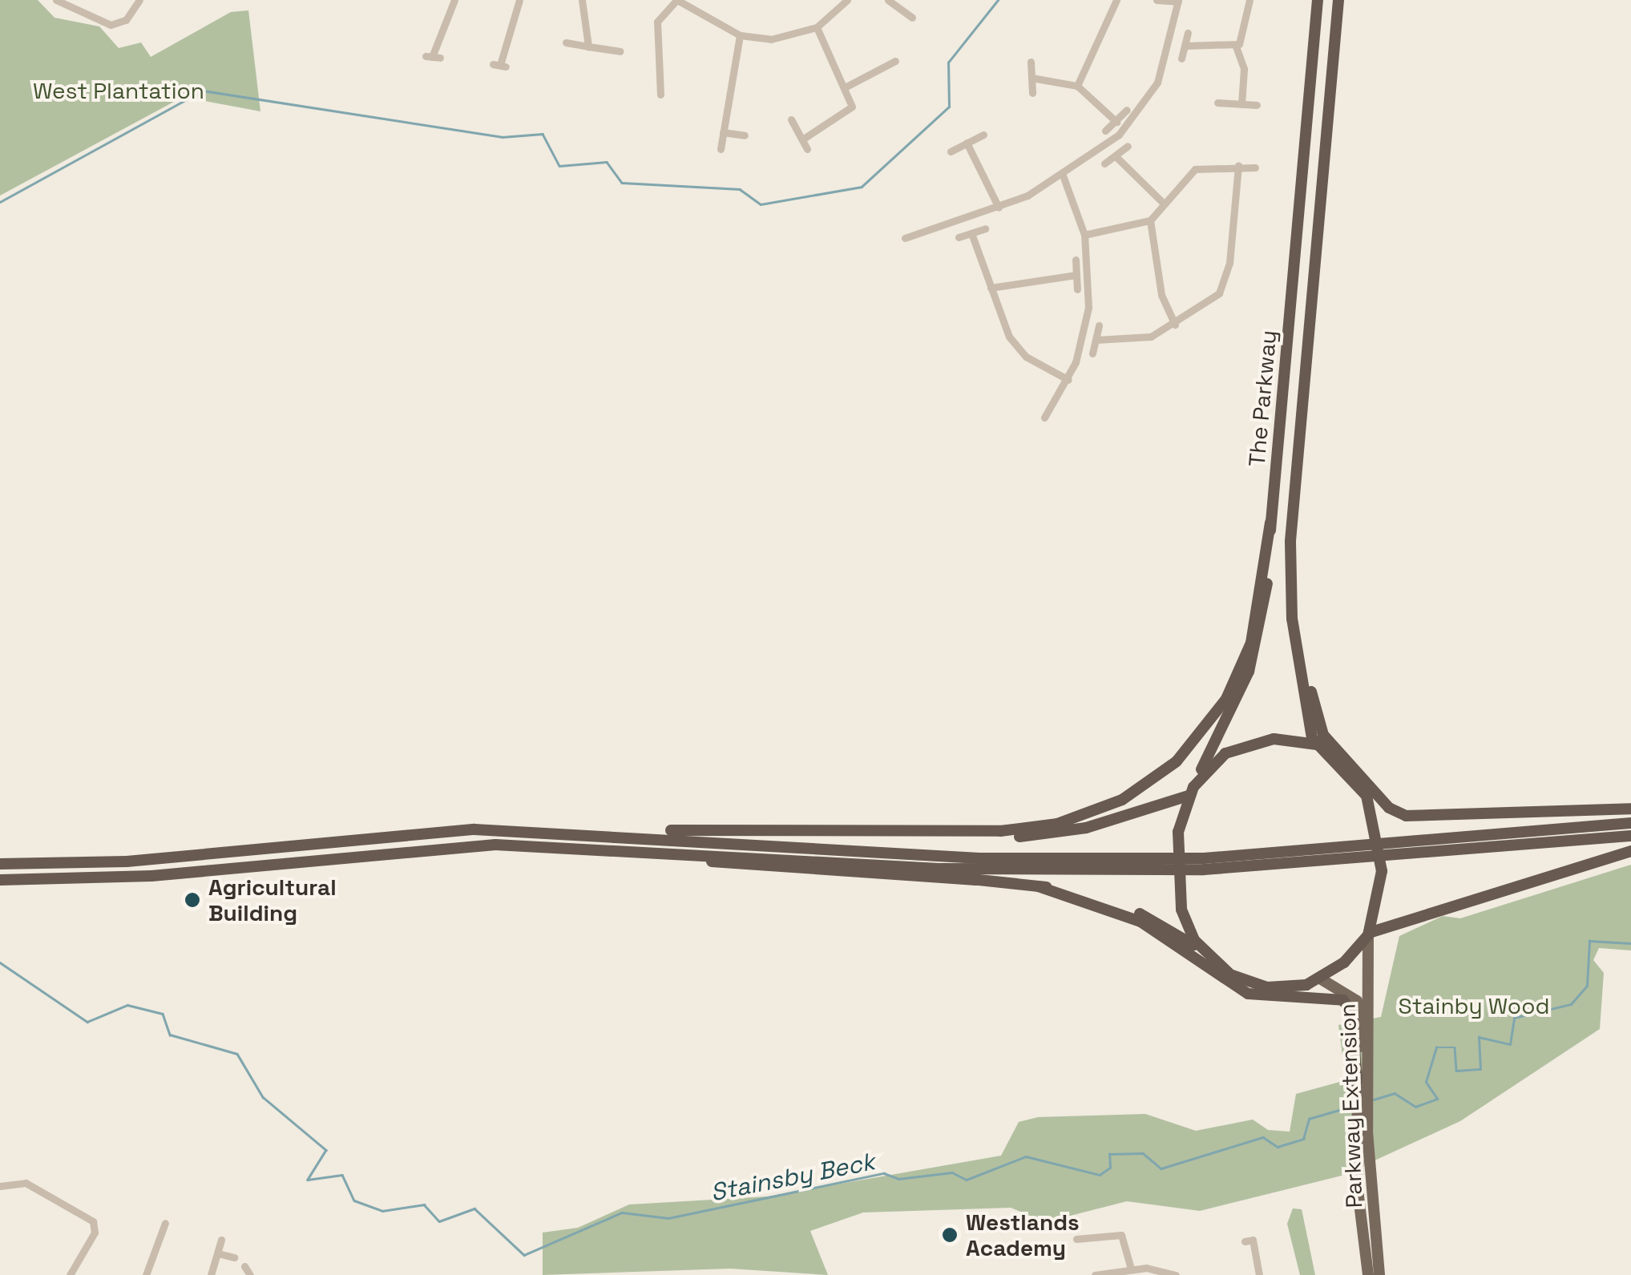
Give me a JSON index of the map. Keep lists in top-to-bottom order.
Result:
{
  "streets": {
    "highway": ["The Parkway"],
    "main road": ["Parkway Extension"]
  },
  "crossings": [
    ["The Parkway", "Parkway Extension"]
  ],
  "water": ["Stainsby Beck"],
  "parks": ["West Plantation", "Stainby Wood"],
  "places": ["Agricultural Building", "Westlands Academy"]
}
